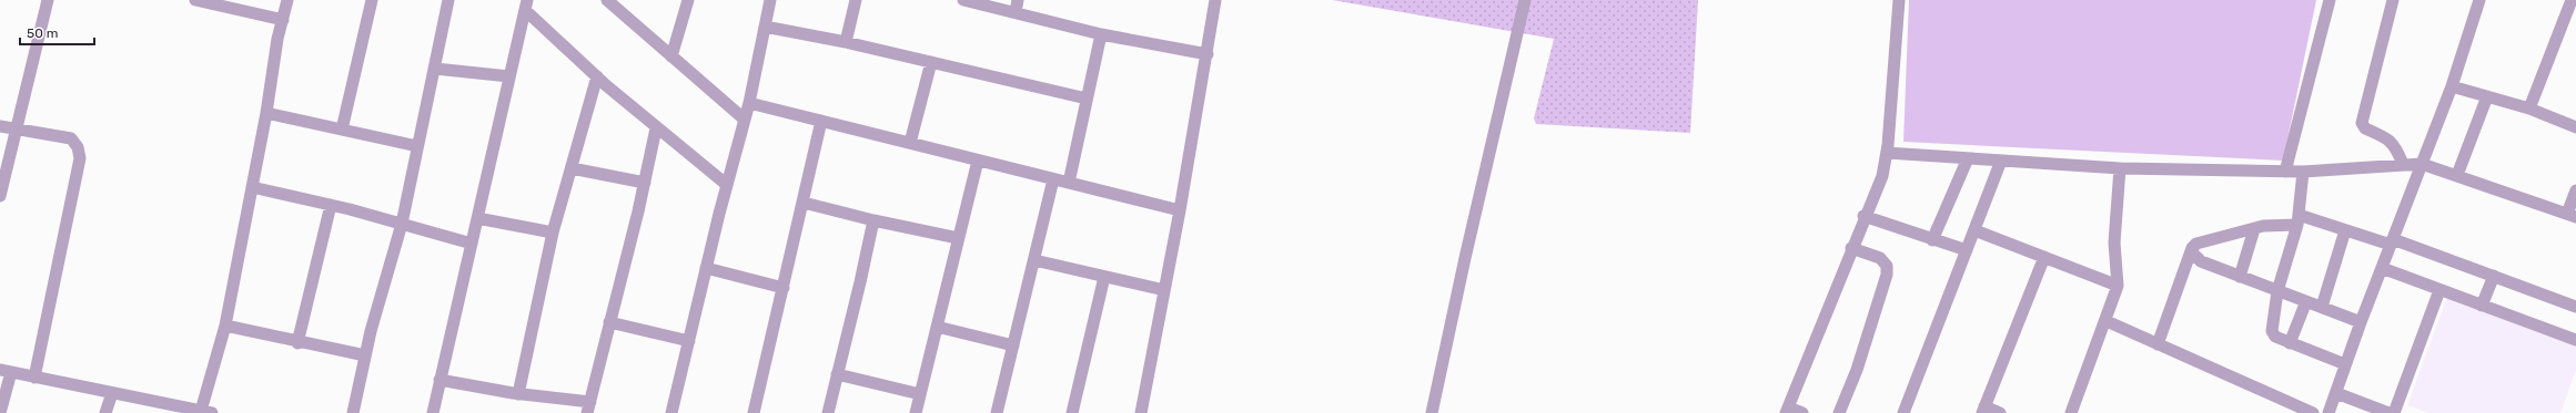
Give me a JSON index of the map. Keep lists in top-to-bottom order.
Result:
{
  "scale_bar": "50 m"
}
